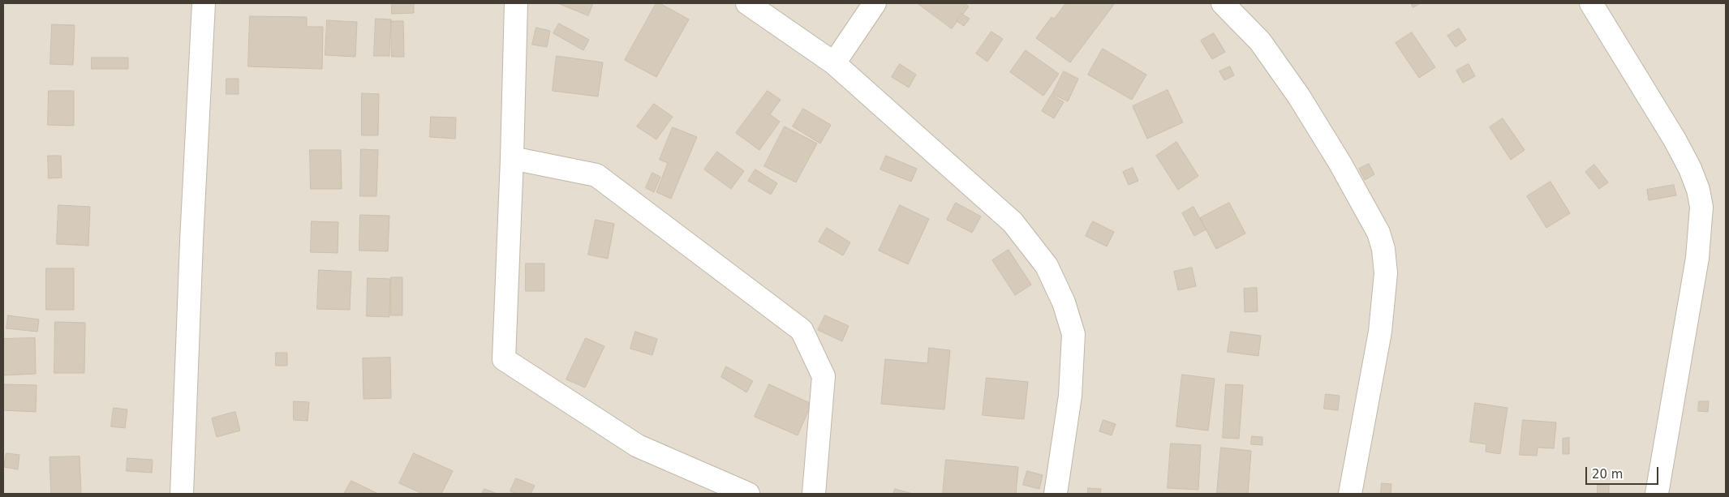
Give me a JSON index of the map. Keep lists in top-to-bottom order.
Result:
{
  "scale_bar": "20 m"
}
